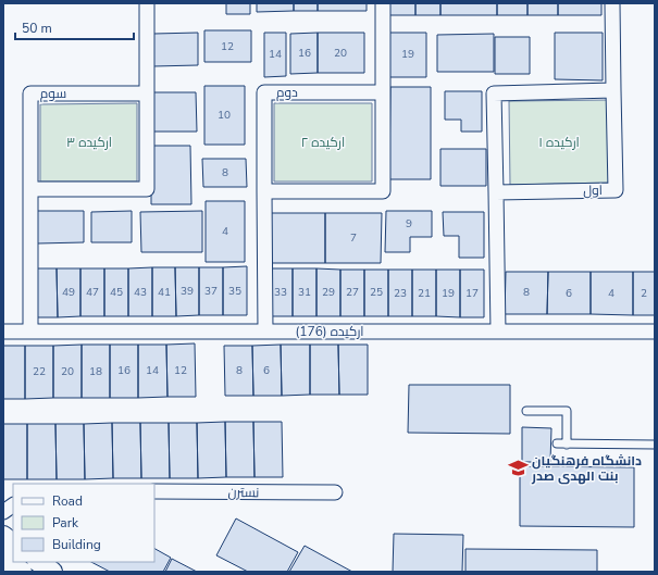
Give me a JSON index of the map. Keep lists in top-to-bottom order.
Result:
{
  "streets": {
    "street": [
      "دوم",
      "سوم",
      "اول",
      "ارکیده (176)",
      "نسترن"
    ]
  },
  "crossings": [
    ["دوم", "ارکیده (176)"],
    ["سوم", "ارکیده (176)"]
  ],
  "parks": ["ارکیده ۳", "ارکیده ۲", "ارکیده ۱"],
  "places": {
    "school or university": ["دانشگاه فرهنگیان بنت الهدی صدر"]
  },
  "house_numbers": [
    "12",
    "16",
    "20",
    "14",
    "19",
    "10",
    "8",
    "9",
    "4",
    "7",
    "39",
    "37",
    "35",
    "49",
    "47",
    "45",
    "43",
    "41",
    "33",
    "31",
    "29",
    "27",
    "25",
    "8",
    "23",
    "21",
    "19",
    "17",
    "6",
    "4",
    "2",
    "16",
    "14",
    "12",
    "8",
    "6",
    "22",
    "20",
    "18"
  ],
  "legend": ["Road", "Park", "Building"],
  "scale_bar": "50 m"
}
